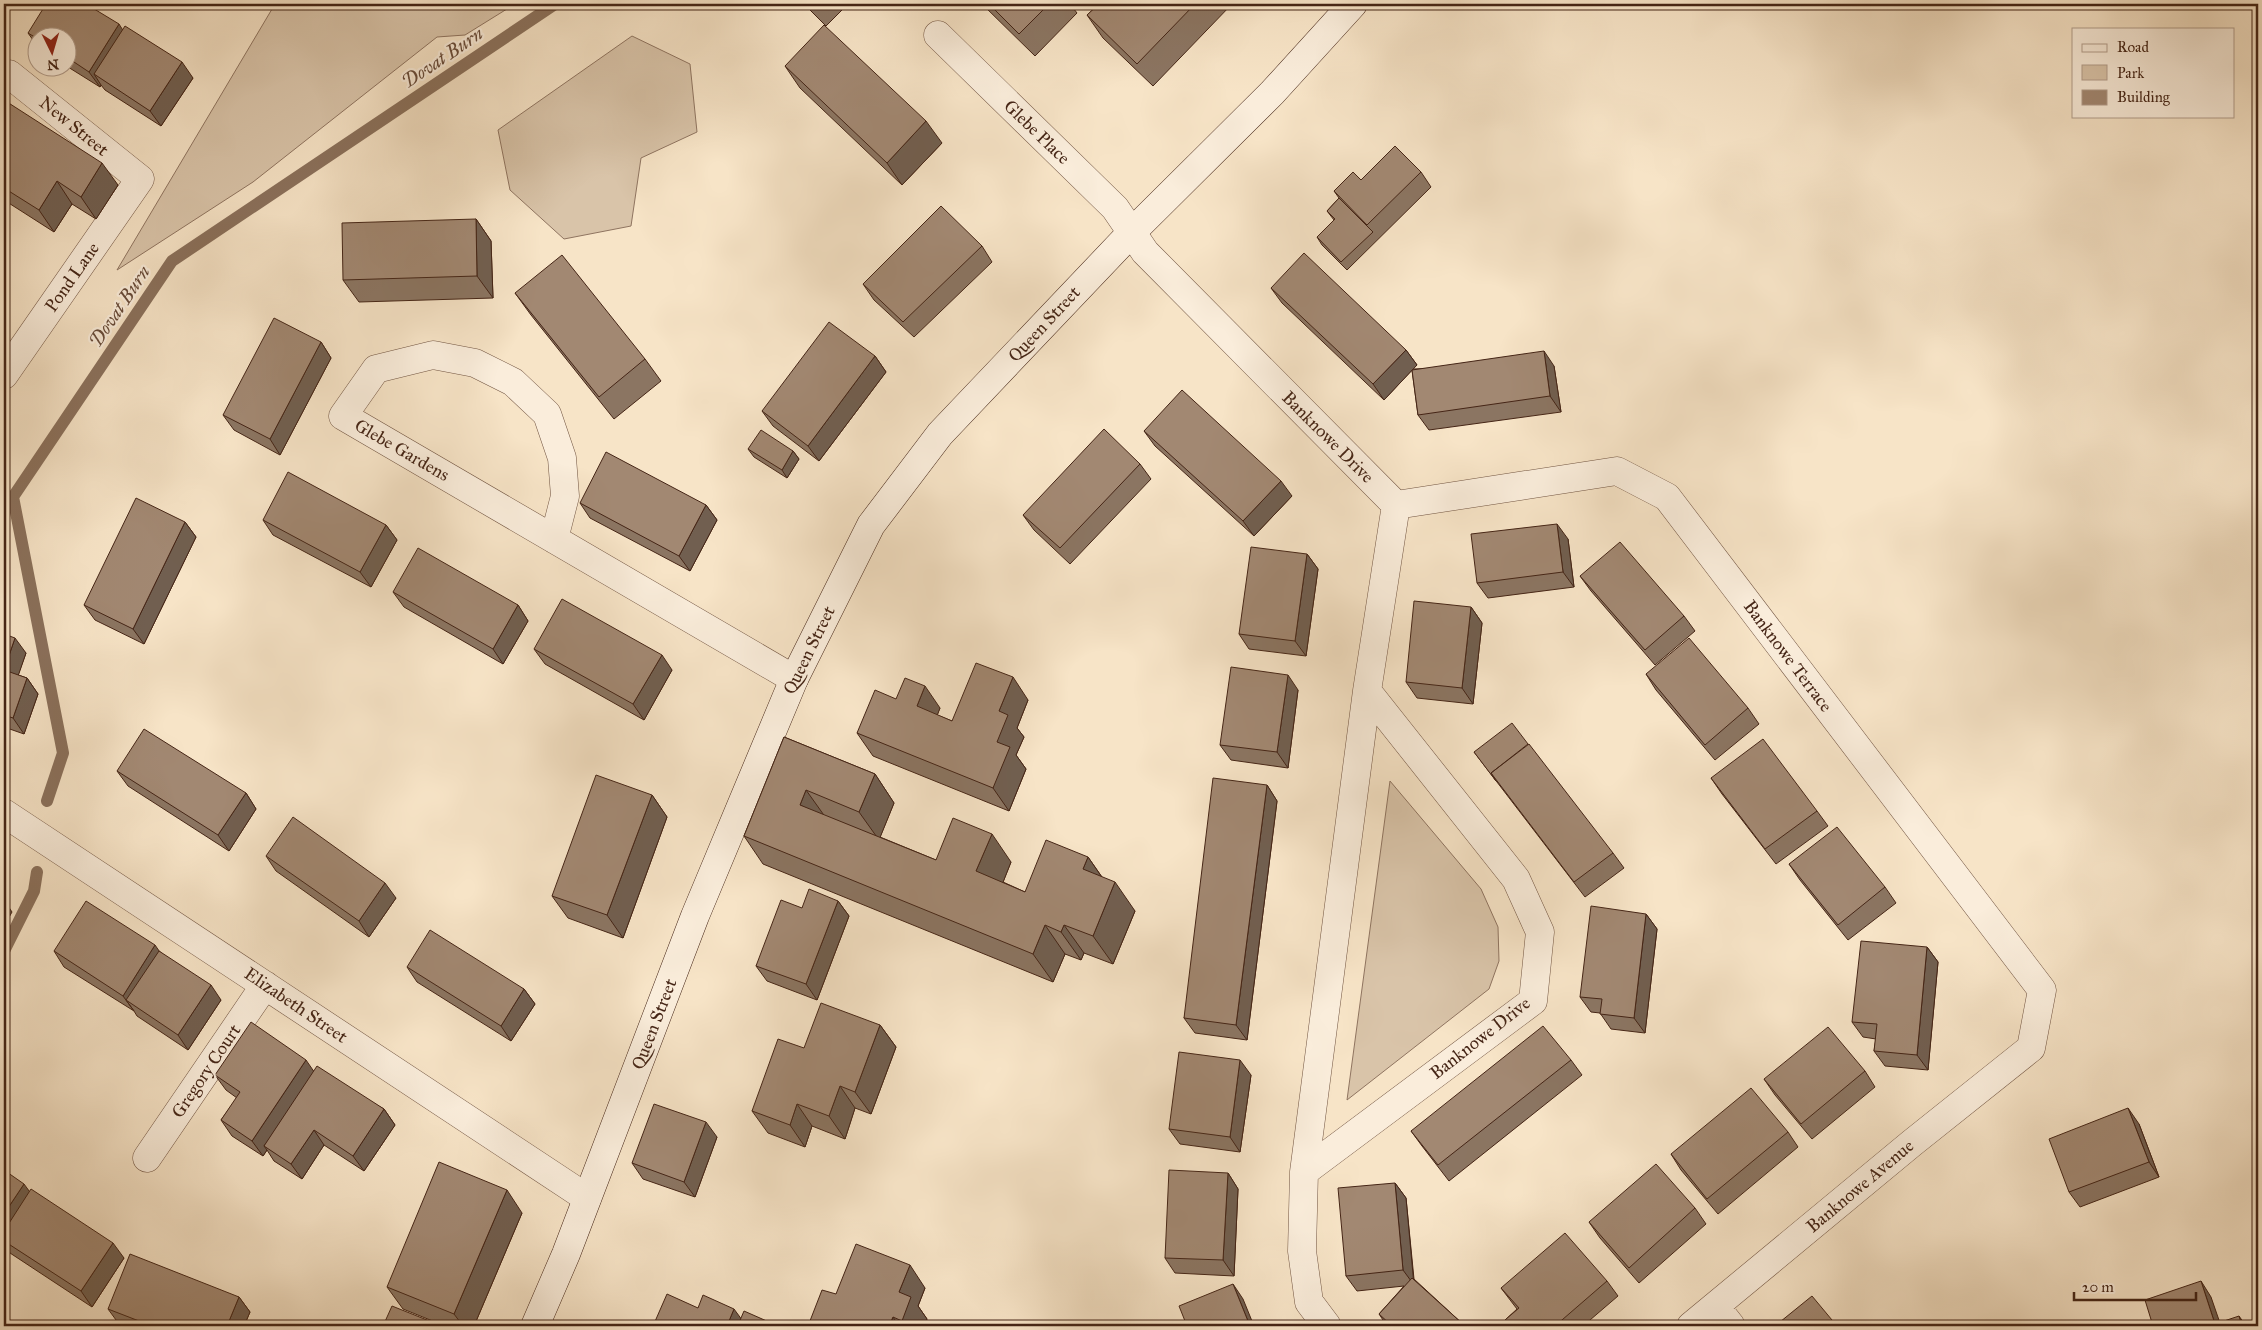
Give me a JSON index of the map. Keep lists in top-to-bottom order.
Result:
{
  "streets": {
    "street": [
      "New Street",
      "Glebe Place",
      "Pond Lane",
      "Queen Street",
      "Banknowe Drive",
      "Glebe Gardens",
      "Banknowe Terrace",
      "Elizabeth Street",
      "Gregory Court",
      "Banknowe Avenue"
    ]
  },
  "crossings": [
    ["New Street", "Pond Lane"],
    ["Glebe Place", "Queen Street"],
    ["Glebe Place", "Banknowe Drive"],
    ["Queen Street", "Banknowe Drive"],
    ["Queen Street", "Glebe Gardens"],
    ["Queen Street", "Elizabeth Street"],
    ["Banknowe Drive", "Banknowe Terrace"],
    ["Banknowe Terrace", "Banknowe Avenue"],
    ["Elizabeth Street", "Gregory Court"]
  ],
  "water": ["Dovat Burn"],
  "legend": ["Road", "Park", "Building"],
  "scale_bar": "20 m",
  "north": "bottom"
}
